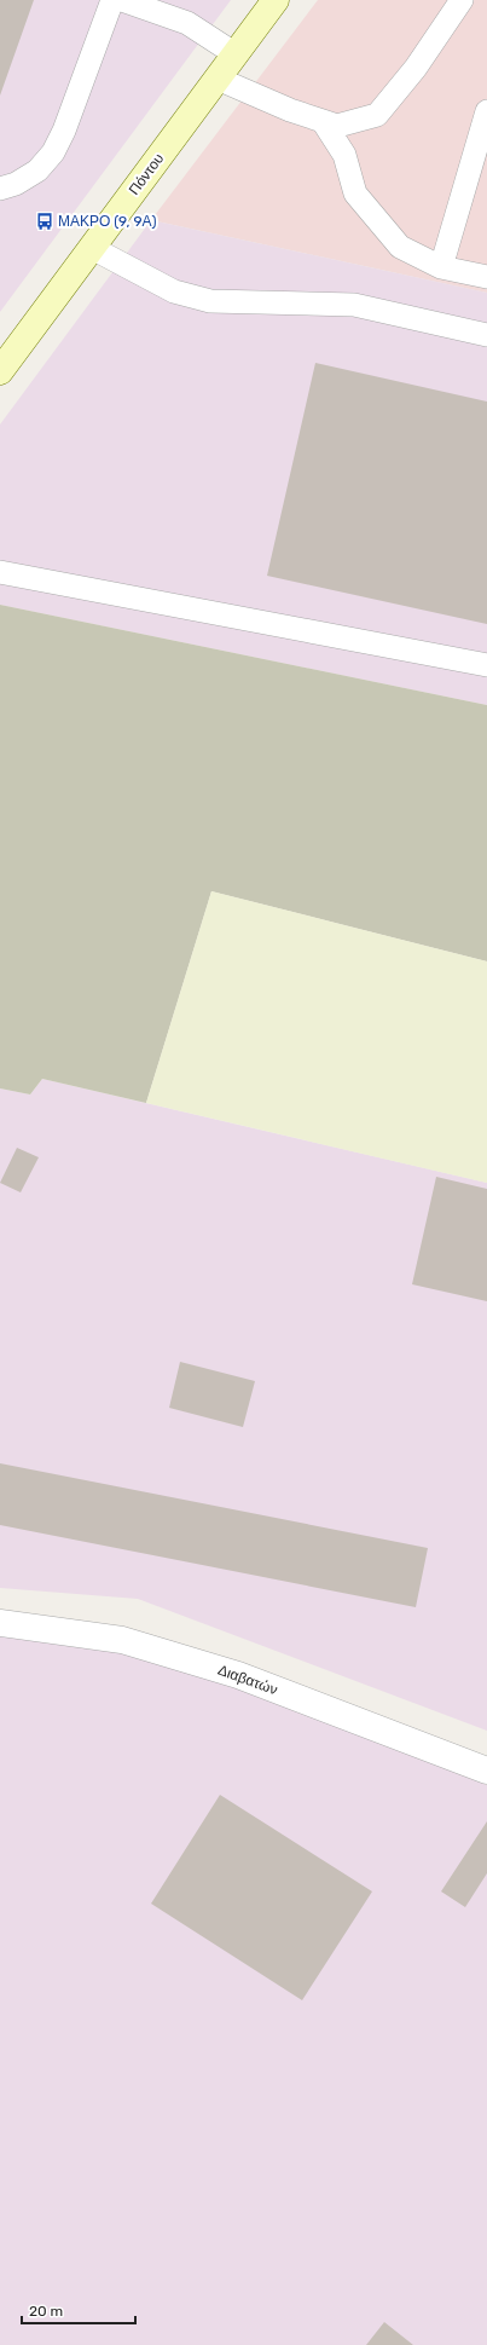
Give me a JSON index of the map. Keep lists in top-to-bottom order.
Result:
{
  "streets": {
    "street": ["Πόντου", "Διαβατών"]
  },
  "places": {
    "bus stop": ["ΜΑΚΡΟ (9, 9Α)"]
  },
  "scale_bar": "20 m"
}
